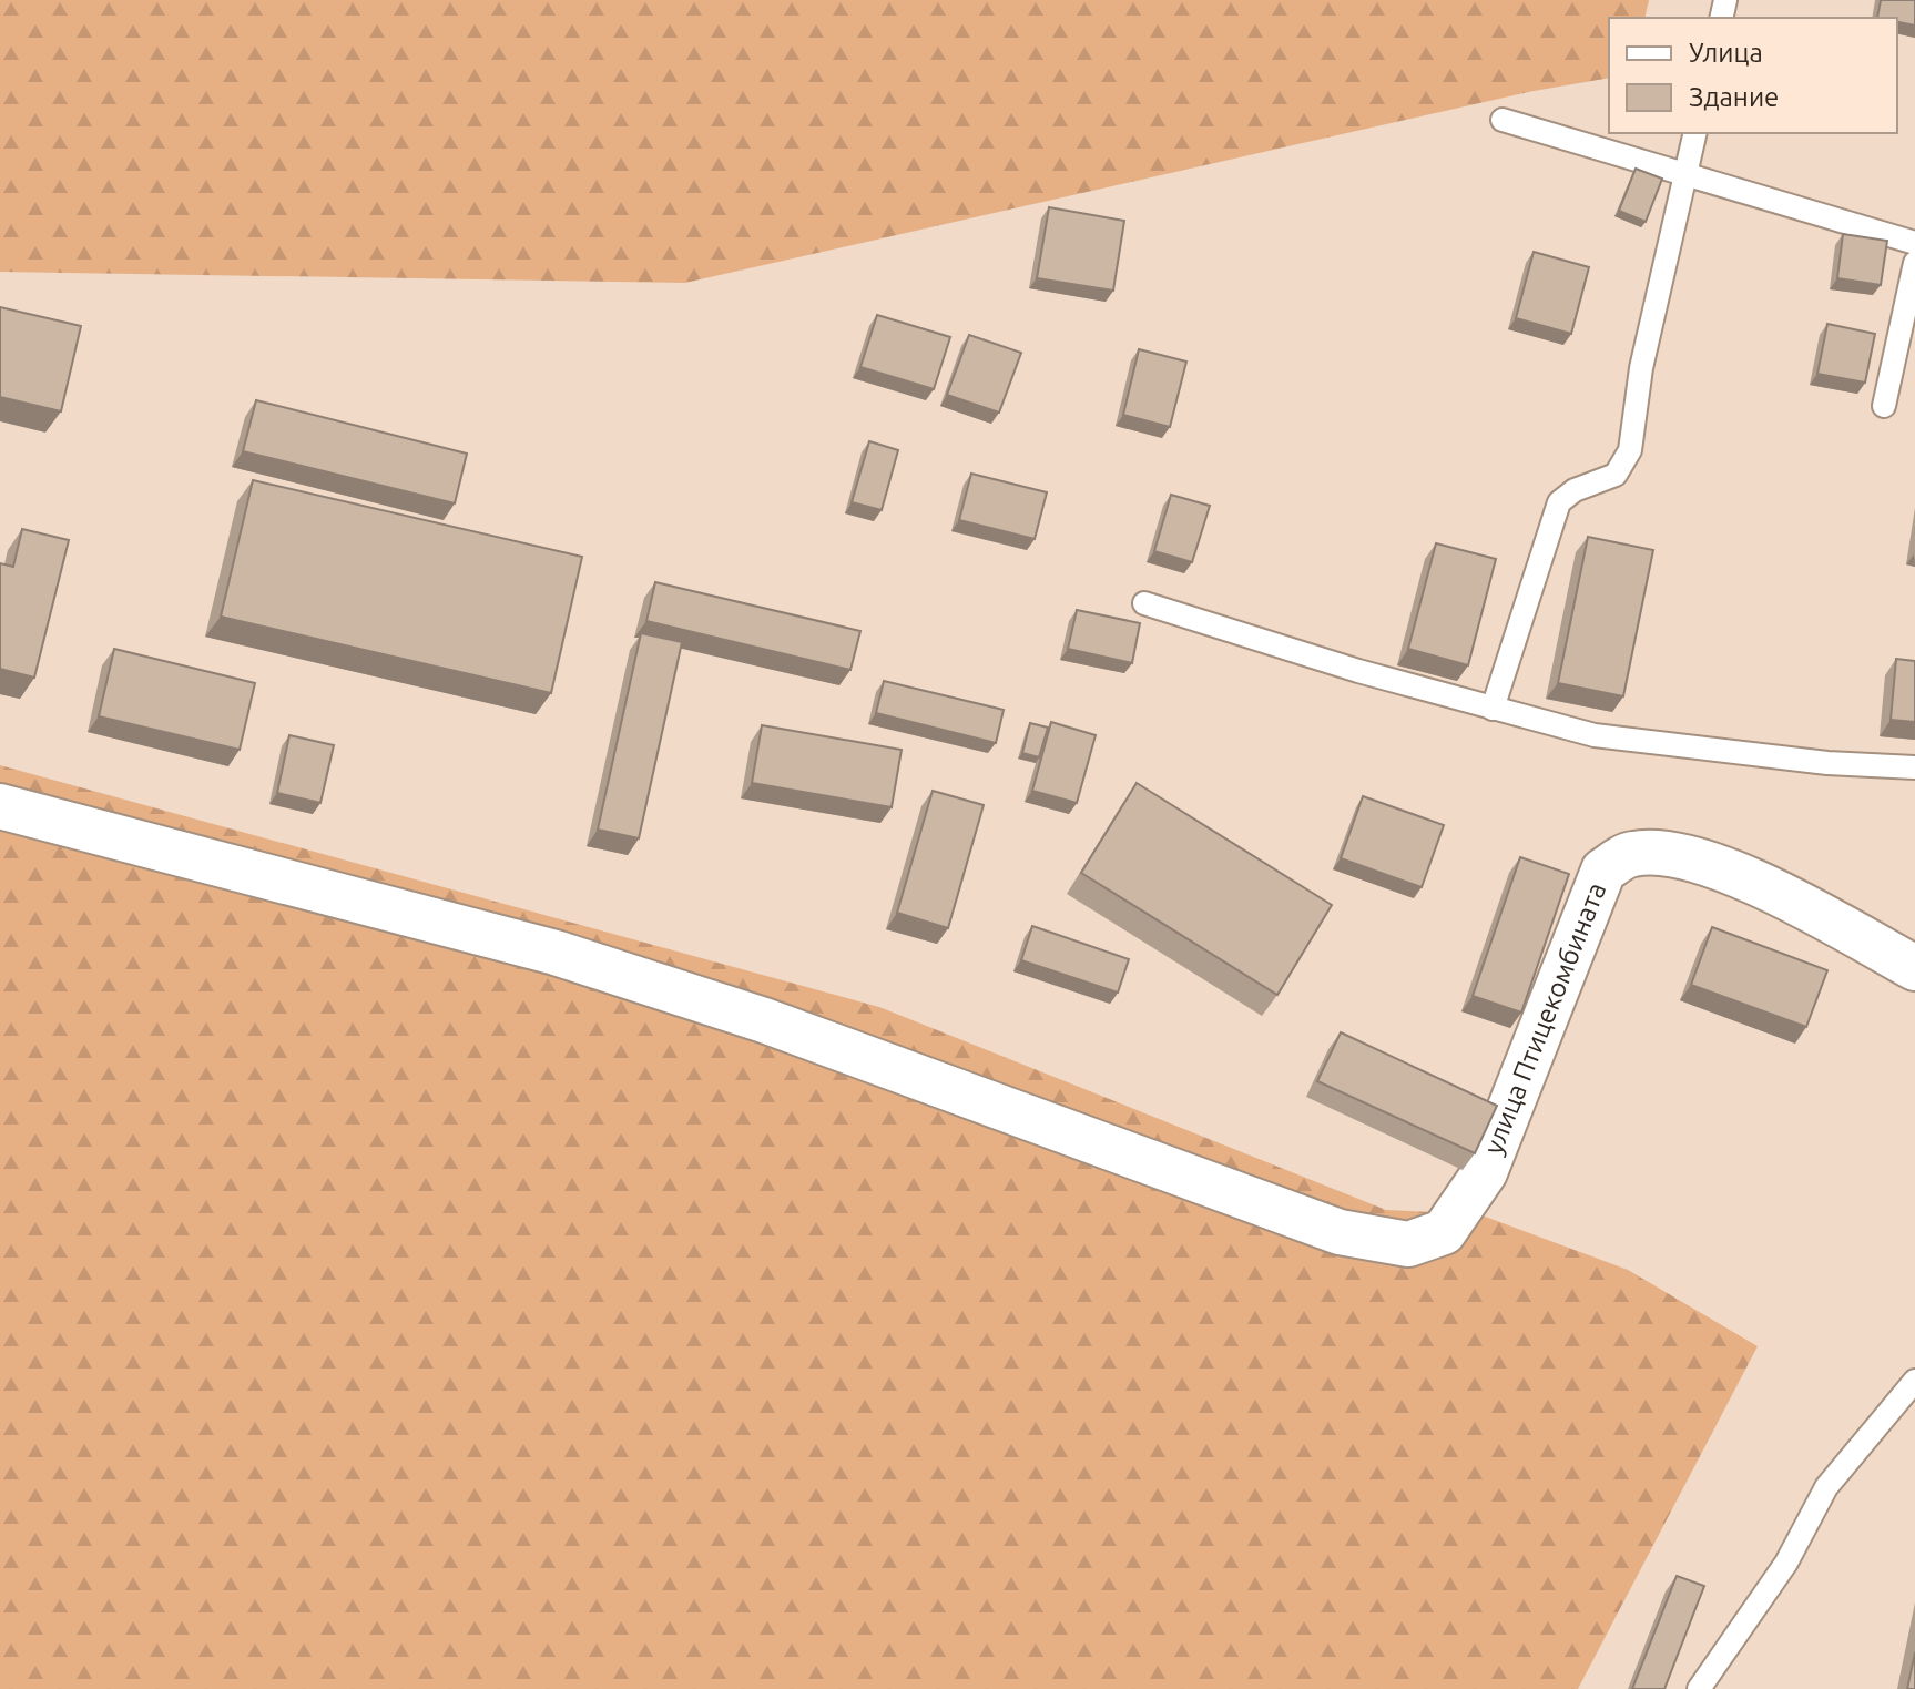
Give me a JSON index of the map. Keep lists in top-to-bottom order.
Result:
{
  "streets": {
    "street": ["улица Птицекомбината"]
  },
  "legend": ["Улица", "Здание"]
}
